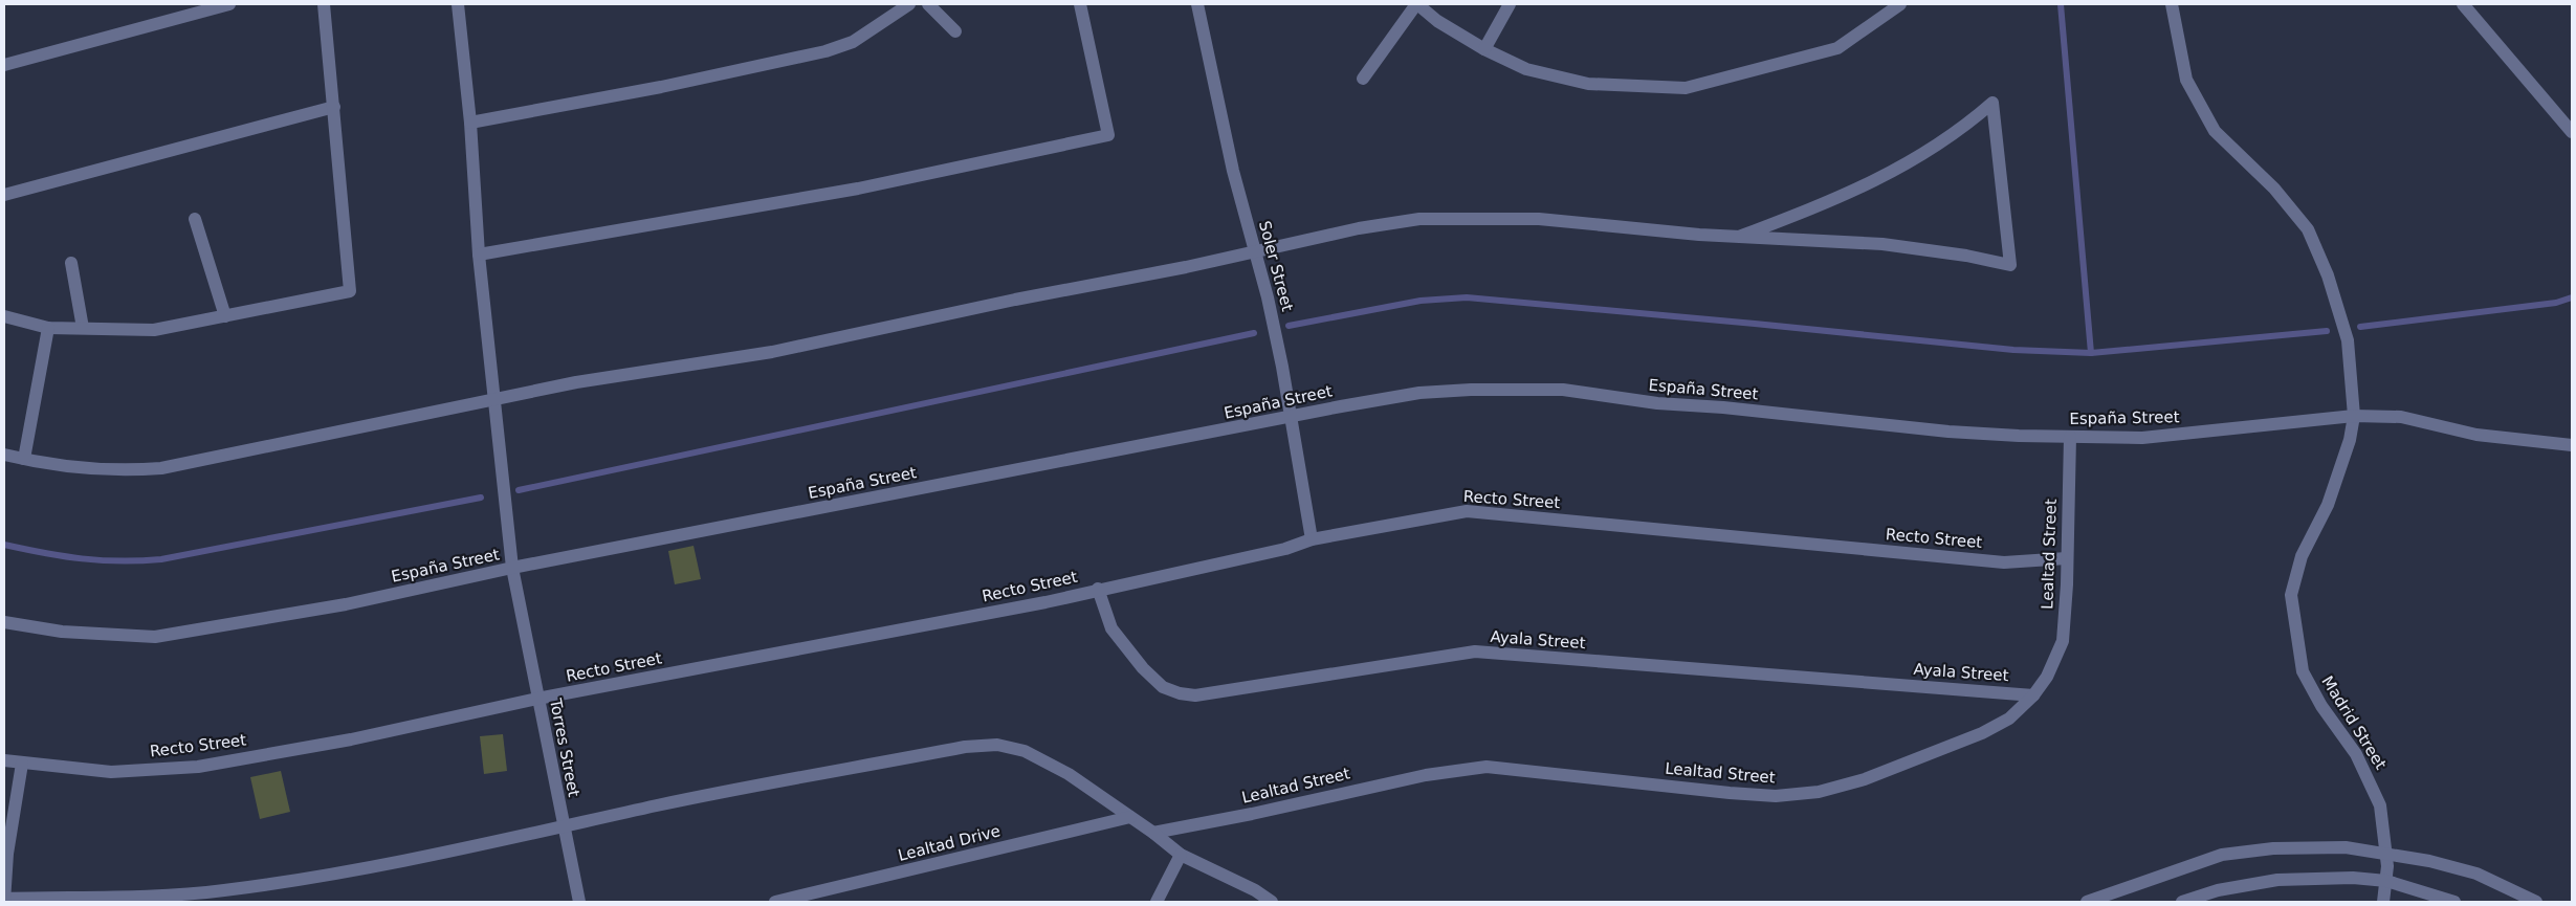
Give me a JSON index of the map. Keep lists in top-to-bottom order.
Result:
{
  "streets": {
    "street": [
      "Soler Street",
      "España Street",
      "Recto Street",
      "Lealtad Street",
      "Ayala Street",
      "Madrid Street",
      "Torres Street",
      "Lealtad Drive"
    ]
  },
  "crossings": [
    ["Soler Street", "España Street"],
    ["Soler Street", "Recto Street"],
    ["España Street", "Lealtad Street"],
    ["España Street", "Madrid Street"],
    ["España Street", "Torres Street"],
    ["Recto Street", "Lealtad Street"],
    ["Recto Street", "Ayala Street"],
    ["Recto Street", "Torres Street"],
    ["Lealtad Street", "Ayala Street"]
  ]
}
